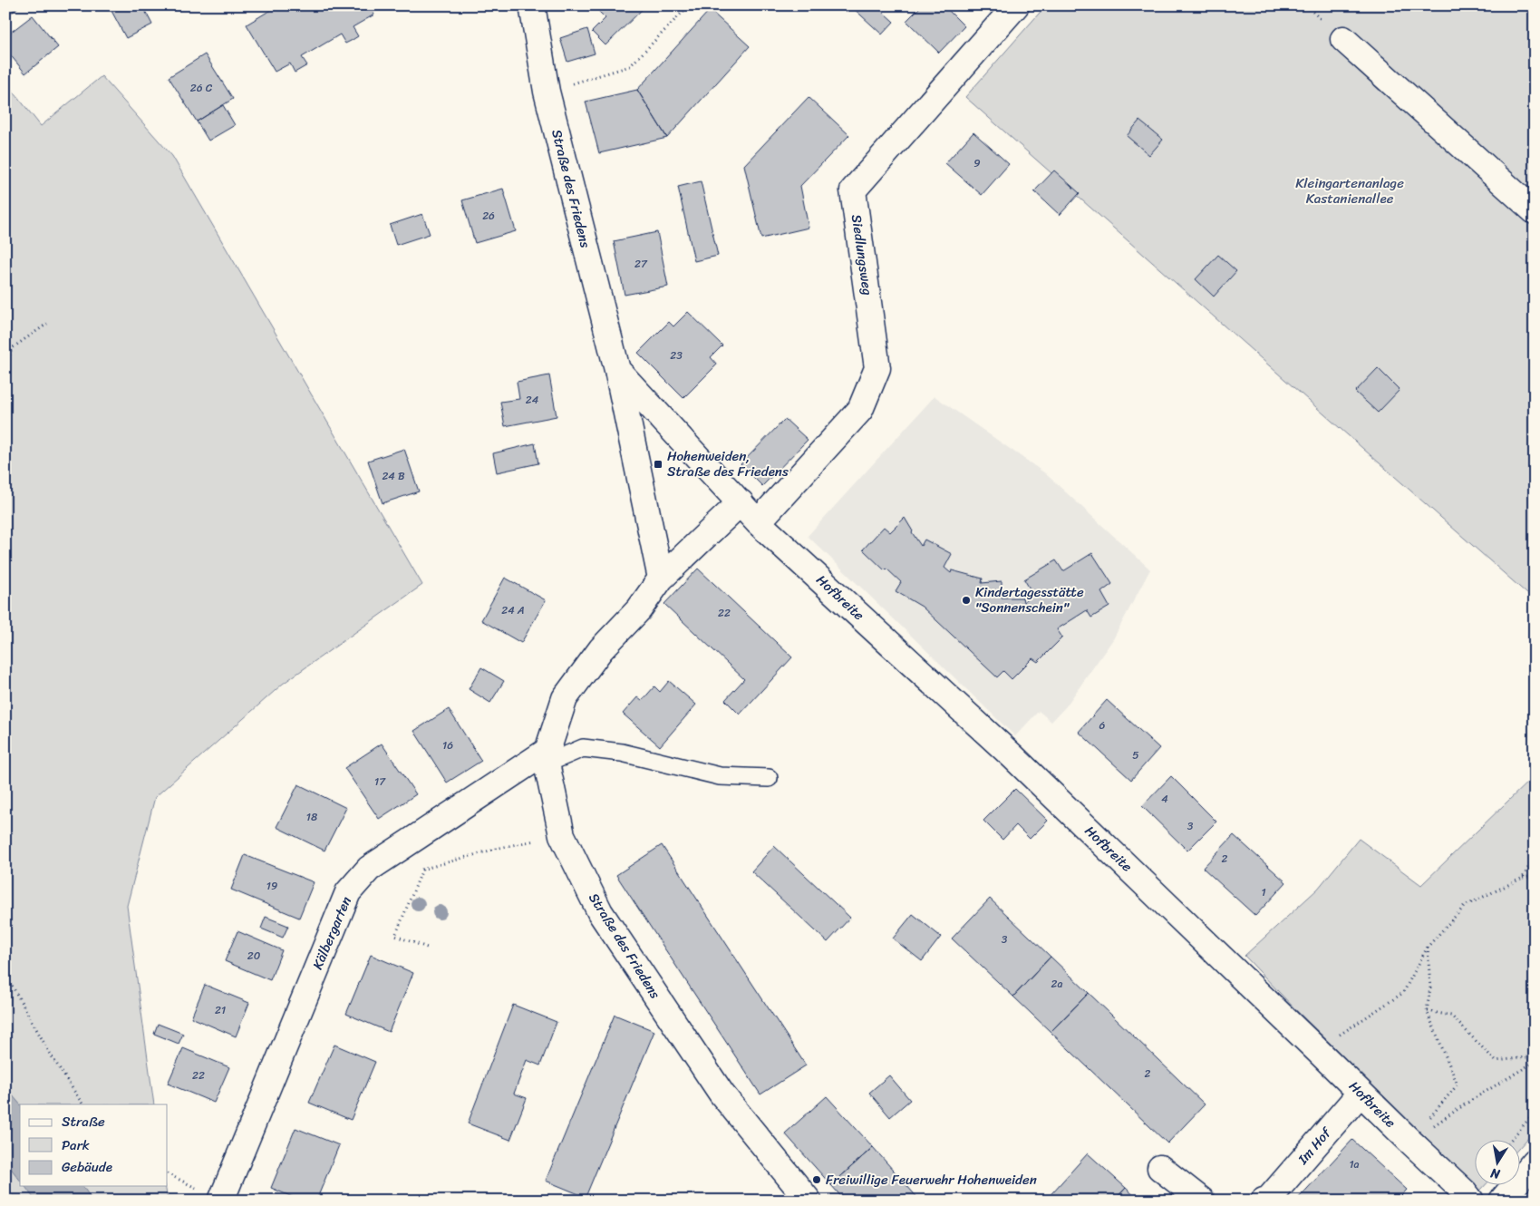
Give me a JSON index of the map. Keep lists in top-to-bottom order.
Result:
{
  "streets": {
    "street": [
      "Straße des Friedens",
      "Siedlungsweg",
      "Hofbreite",
      "Kälbergarten",
      "Im Hof"
    ]
  },
  "crossings": [
    ["Straße des Friedens", "Hofbreite"],
    ["Straße des Friedens", "Kälbergarten"],
    ["Siedlungsweg", "Hofbreite"],
    ["Hofbreite", "Im Hof"]
  ],
  "parks": ["Kleingartenanlage Kastanienallee"],
  "places": {
    "transit": ["Hohenweiden, Straße des Friedens"],
    "other": ["Kindertagesstätte \"Sonnenschein\"", "Freiwillige Feuerwehr Hohenweiden"]
  },
  "house_numbers": [
    "26 C",
    "9",
    "26",
    "27",
    "23",
    "24",
    "24 B",
    "24 A",
    "22",
    "6",
    "16",
    "5",
    "17",
    "4",
    "18",
    "3",
    "2",
    "19",
    "1",
    "3",
    "20",
    "2a",
    "21",
    "2",
    "22",
    "1a"
  ],
  "legend": ["Straße", "Park", "Gebäude"],
  "north": "bottom"
}
